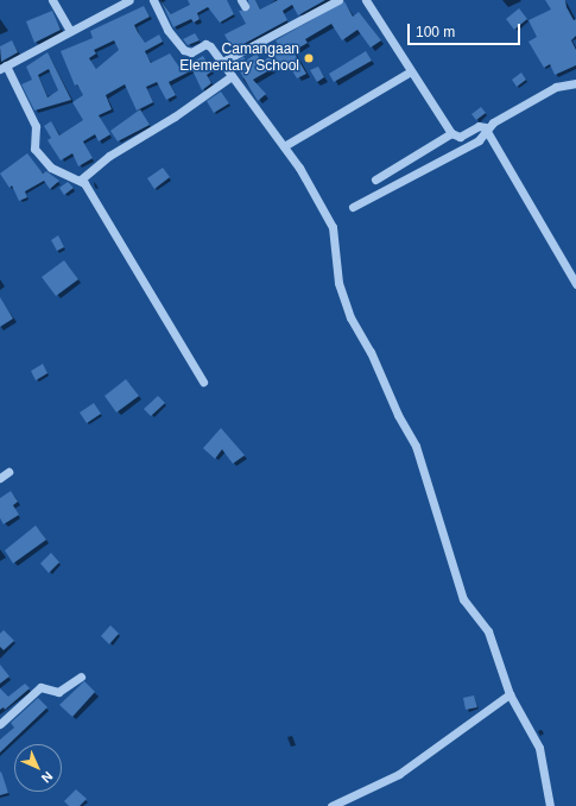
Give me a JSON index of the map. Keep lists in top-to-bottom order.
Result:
{
  "places": ["Camangaan Elementary School"],
  "scale_bar": "100 m",
  "north": "bottom right"
}
